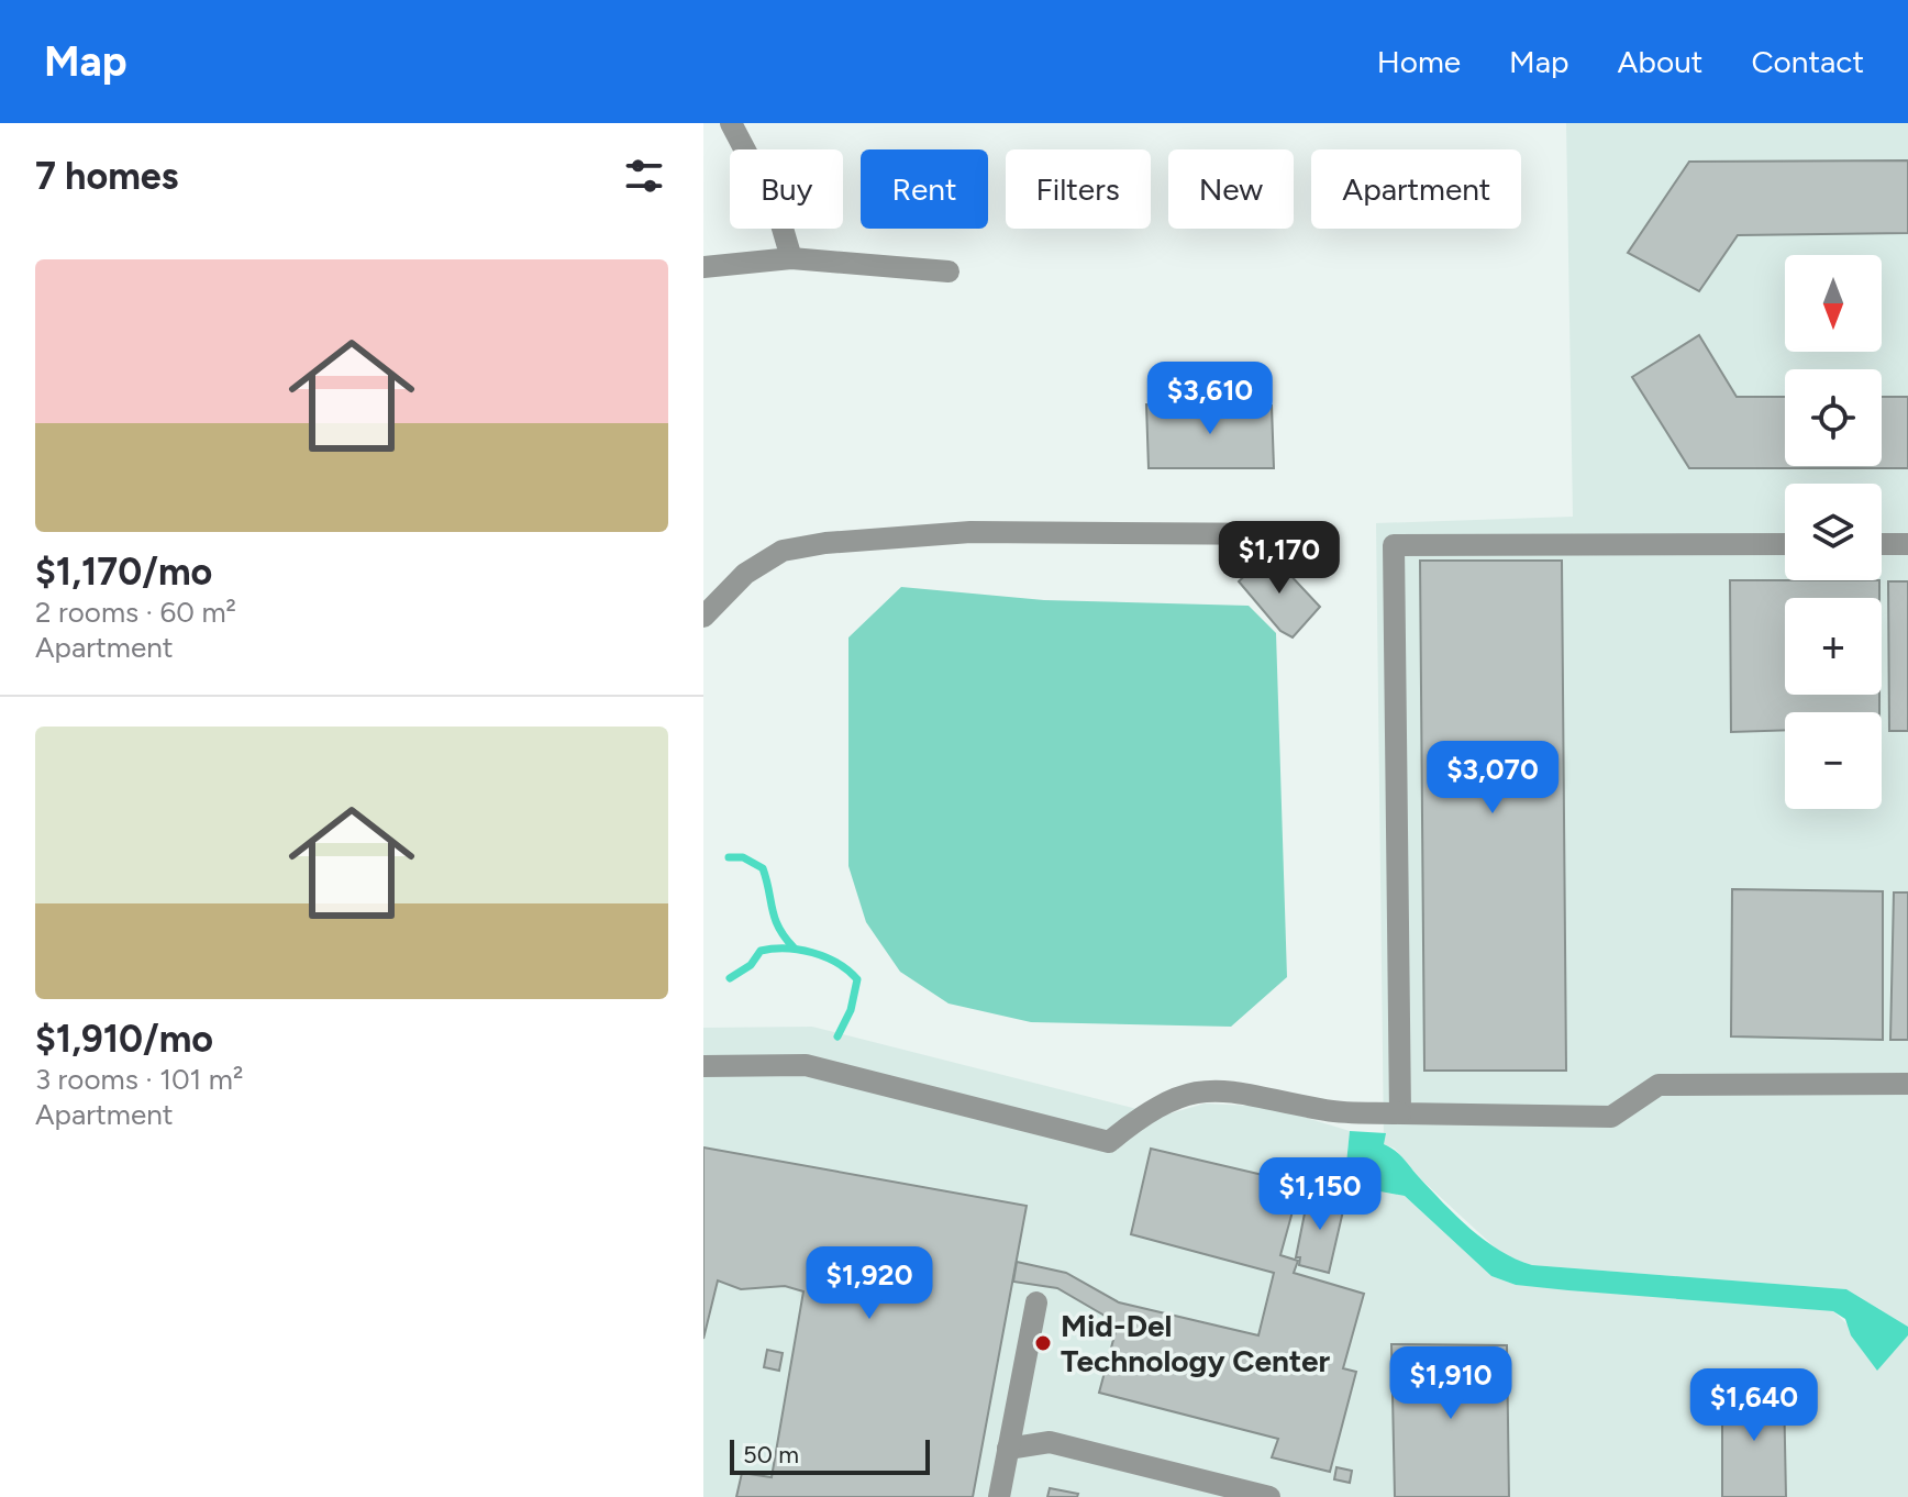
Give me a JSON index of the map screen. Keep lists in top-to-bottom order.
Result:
{
  "places": ["Mid-Del Technology Center"],
  "scale_bar": "50 m",
  "north": "bottom",
  "page": {
    "header": "Map",
    "nav": [
      "Home",
      "Map",
      "About",
      "Contact"
    ],
    "heading": "7 homes",
    "chip": [
      "Buy",
      "Rent",
      "Filters",
      "New",
      "Apartment"
    ],
    "list": [
      {
        "name": "$1,170/mo",
        "note": "2 rooms · 60 m² · Apartment"
      },
      {
        "name": "$1,910/mo",
        "note": "3 rooms · 101 m² · Apartment"
      }
    ],
    "map_buttons": ["+", "−"],
    "price": [
      "$3,610",
      "$1,170",
      "$3,070",
      "$1,150",
      "$1,920",
      "$1,910",
      "$1,640"
    ],
    "scale": "50 m"
  }
}
